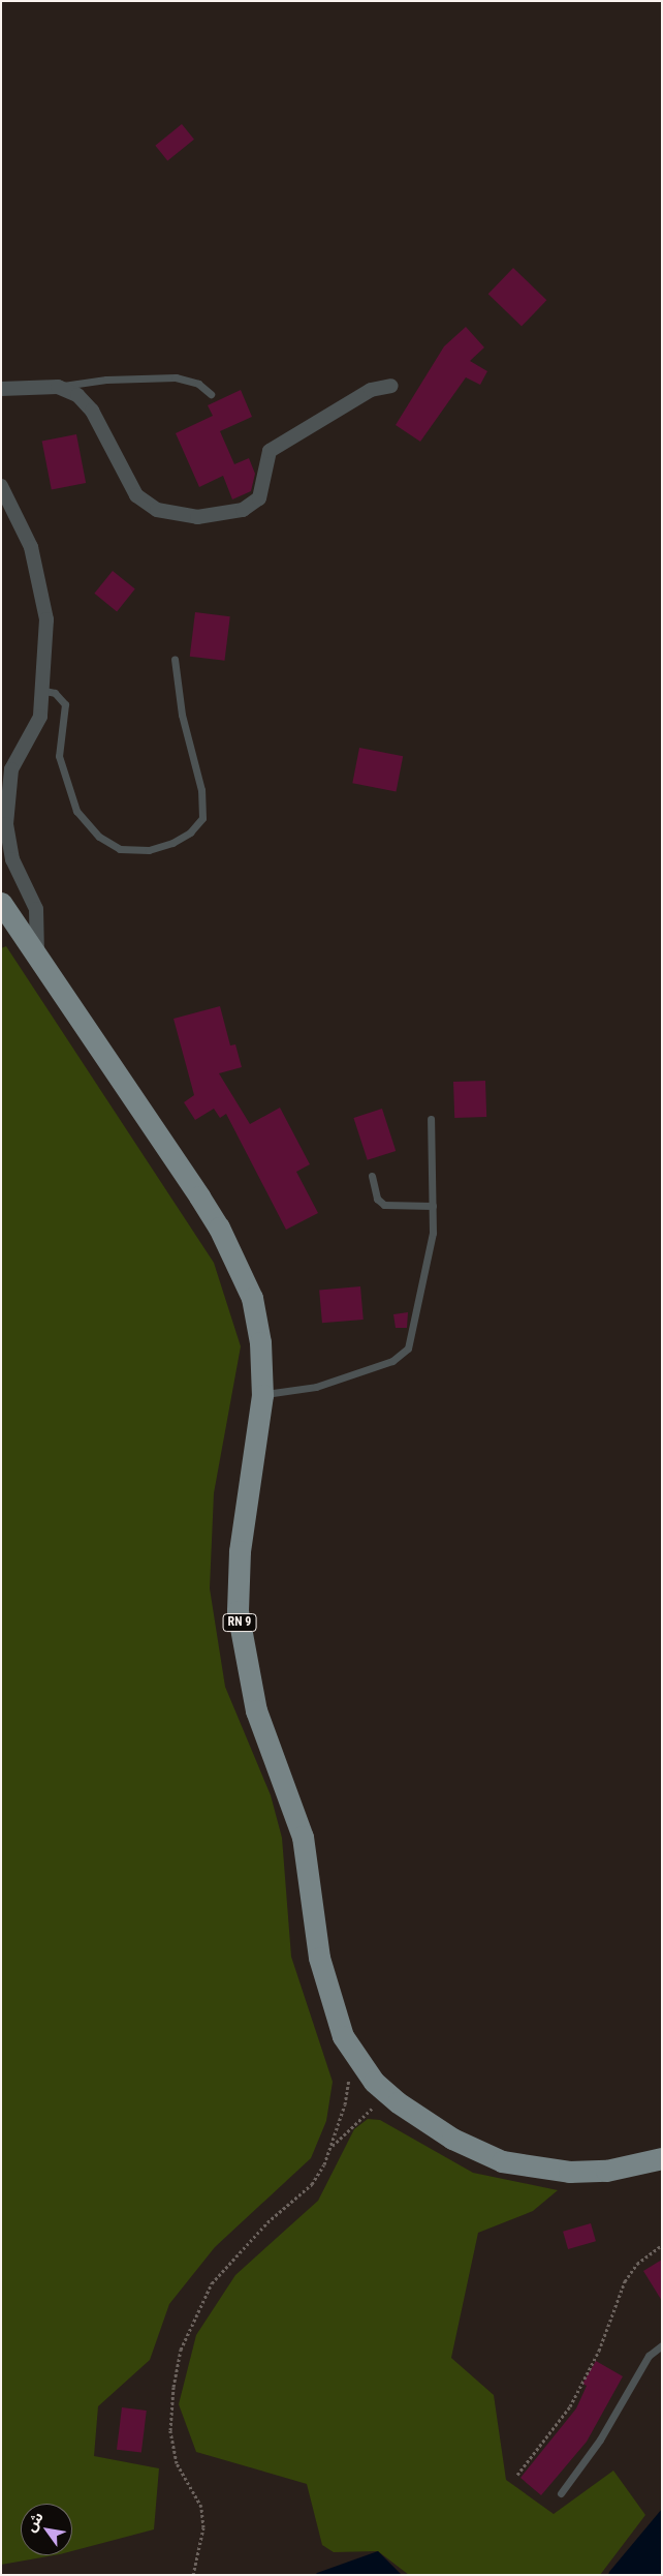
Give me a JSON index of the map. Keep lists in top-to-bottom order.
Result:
{
  "streets": {
    "main road": ["RN 9"]
  },
  "north": "top left"
}
